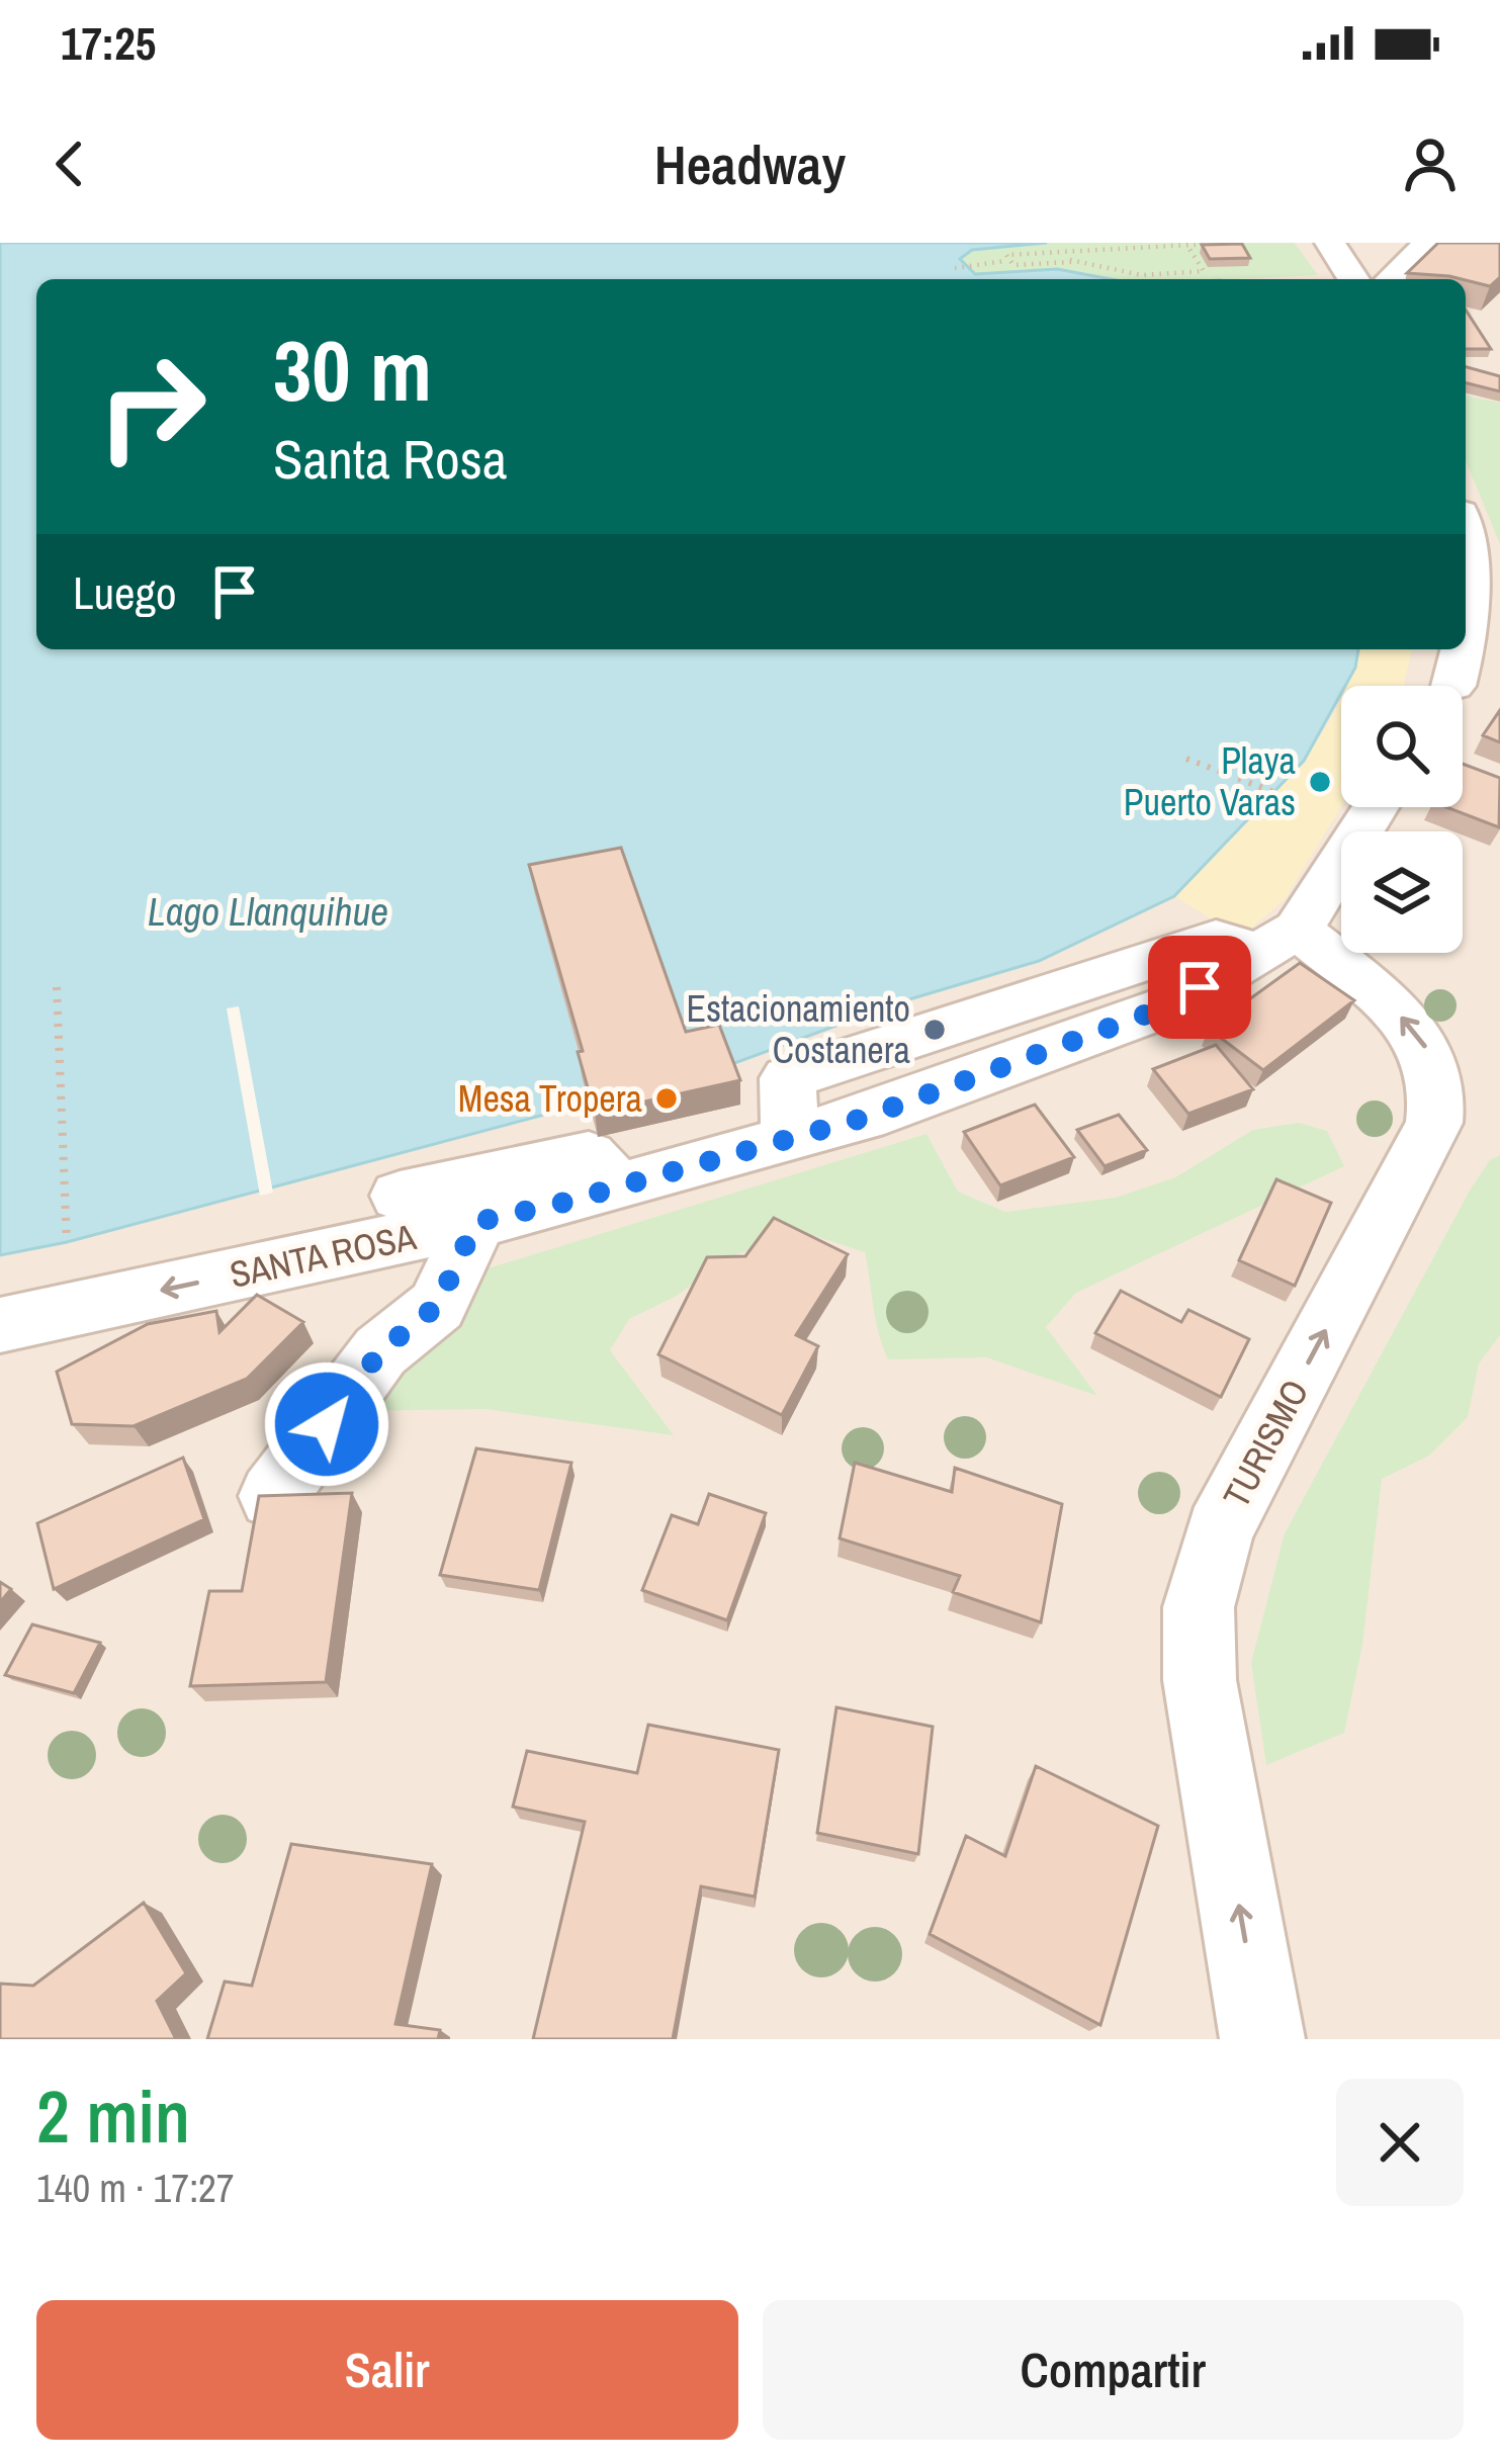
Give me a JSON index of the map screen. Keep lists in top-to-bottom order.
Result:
{
  "streets": {
    "street": ["SANTA ROSA", "TURISMO"]
  },
  "crossings": [
    ["SANTA ROSA", "TURISMO"]
  ],
  "one_way": ["TURISMO"],
  "water": ["Lago Llanquihue"],
  "places": ["Playa Puerto Varas", "Estacionamiento Costanera", "Mesa Tropera"],
  "page": {
    "status": "17:25",
    "header": "Headway",
    "turn": ["30 m", "Santa Rosa"],
    "then": "Luego",
    "heading": ["2 min", "140 m · 17:27"],
    "buttons": ["Salir", "Compartir"]
  }
}
